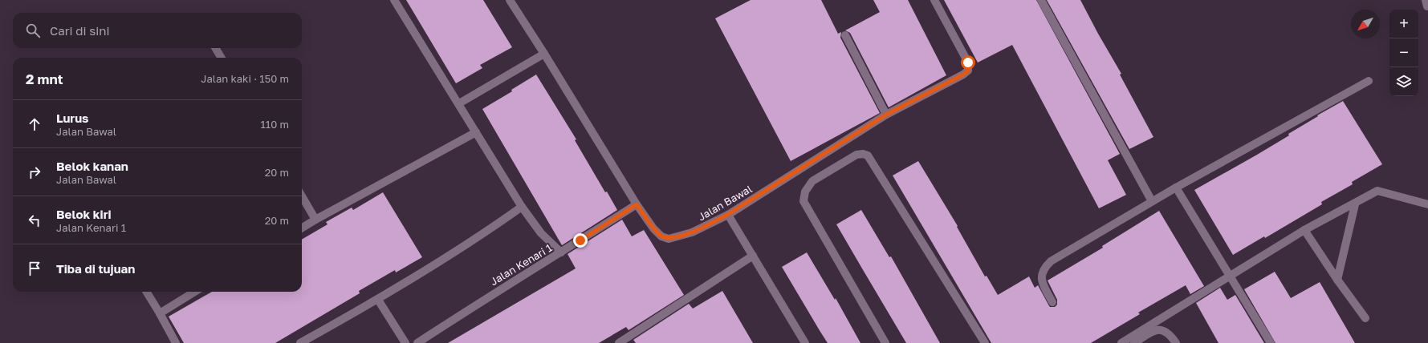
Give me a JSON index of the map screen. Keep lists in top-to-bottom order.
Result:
{
  "streets": {
    "street": ["Jalan Bawal", "Jalan Kenari 1"]
  },
  "crossings": [
    ["Jalan Bawal", "Jalan Kenari 1"]
  ],
  "north": "bottom left",
  "page": {
    "map_buttons": ["+", "−"],
    "search": "Cari di sini",
    "heading": ["2 mnt", "Jalan kaki · 150 m"],
    "list": [
      ["Lurus", "Jalan Bawal", "110 m"],
      ["Belok kanan", "Jalan Bawal", "20 m"],
      ["Belok kiri", "Jalan Kenari 1", "20 m"],
      "Tiba di tujuan"
    ]
  }
}
